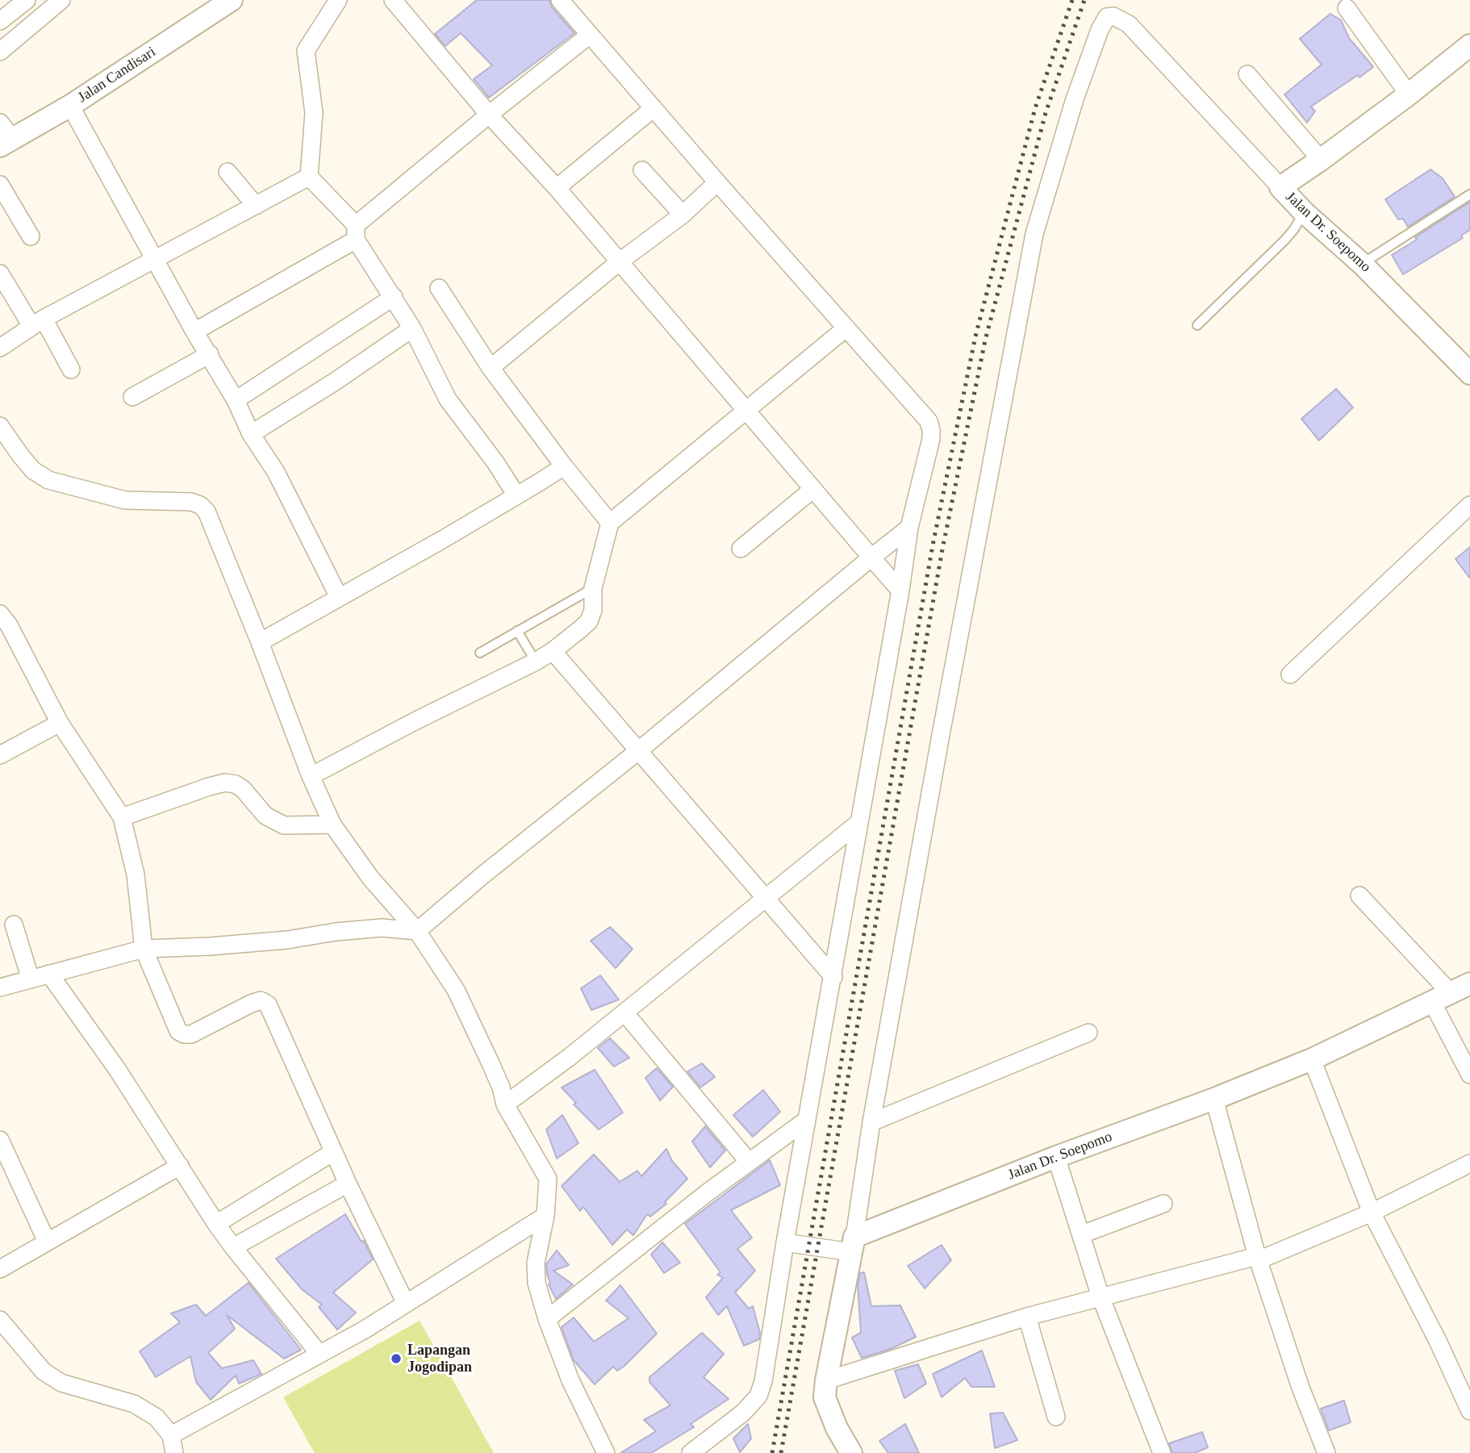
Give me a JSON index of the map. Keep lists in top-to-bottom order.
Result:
{
  "streets": {
    "street": ["Jalan Candisari", "Jalan Dr. Soepomo"]
  },
  "places": ["Lapangan Jogodipan"]
}
